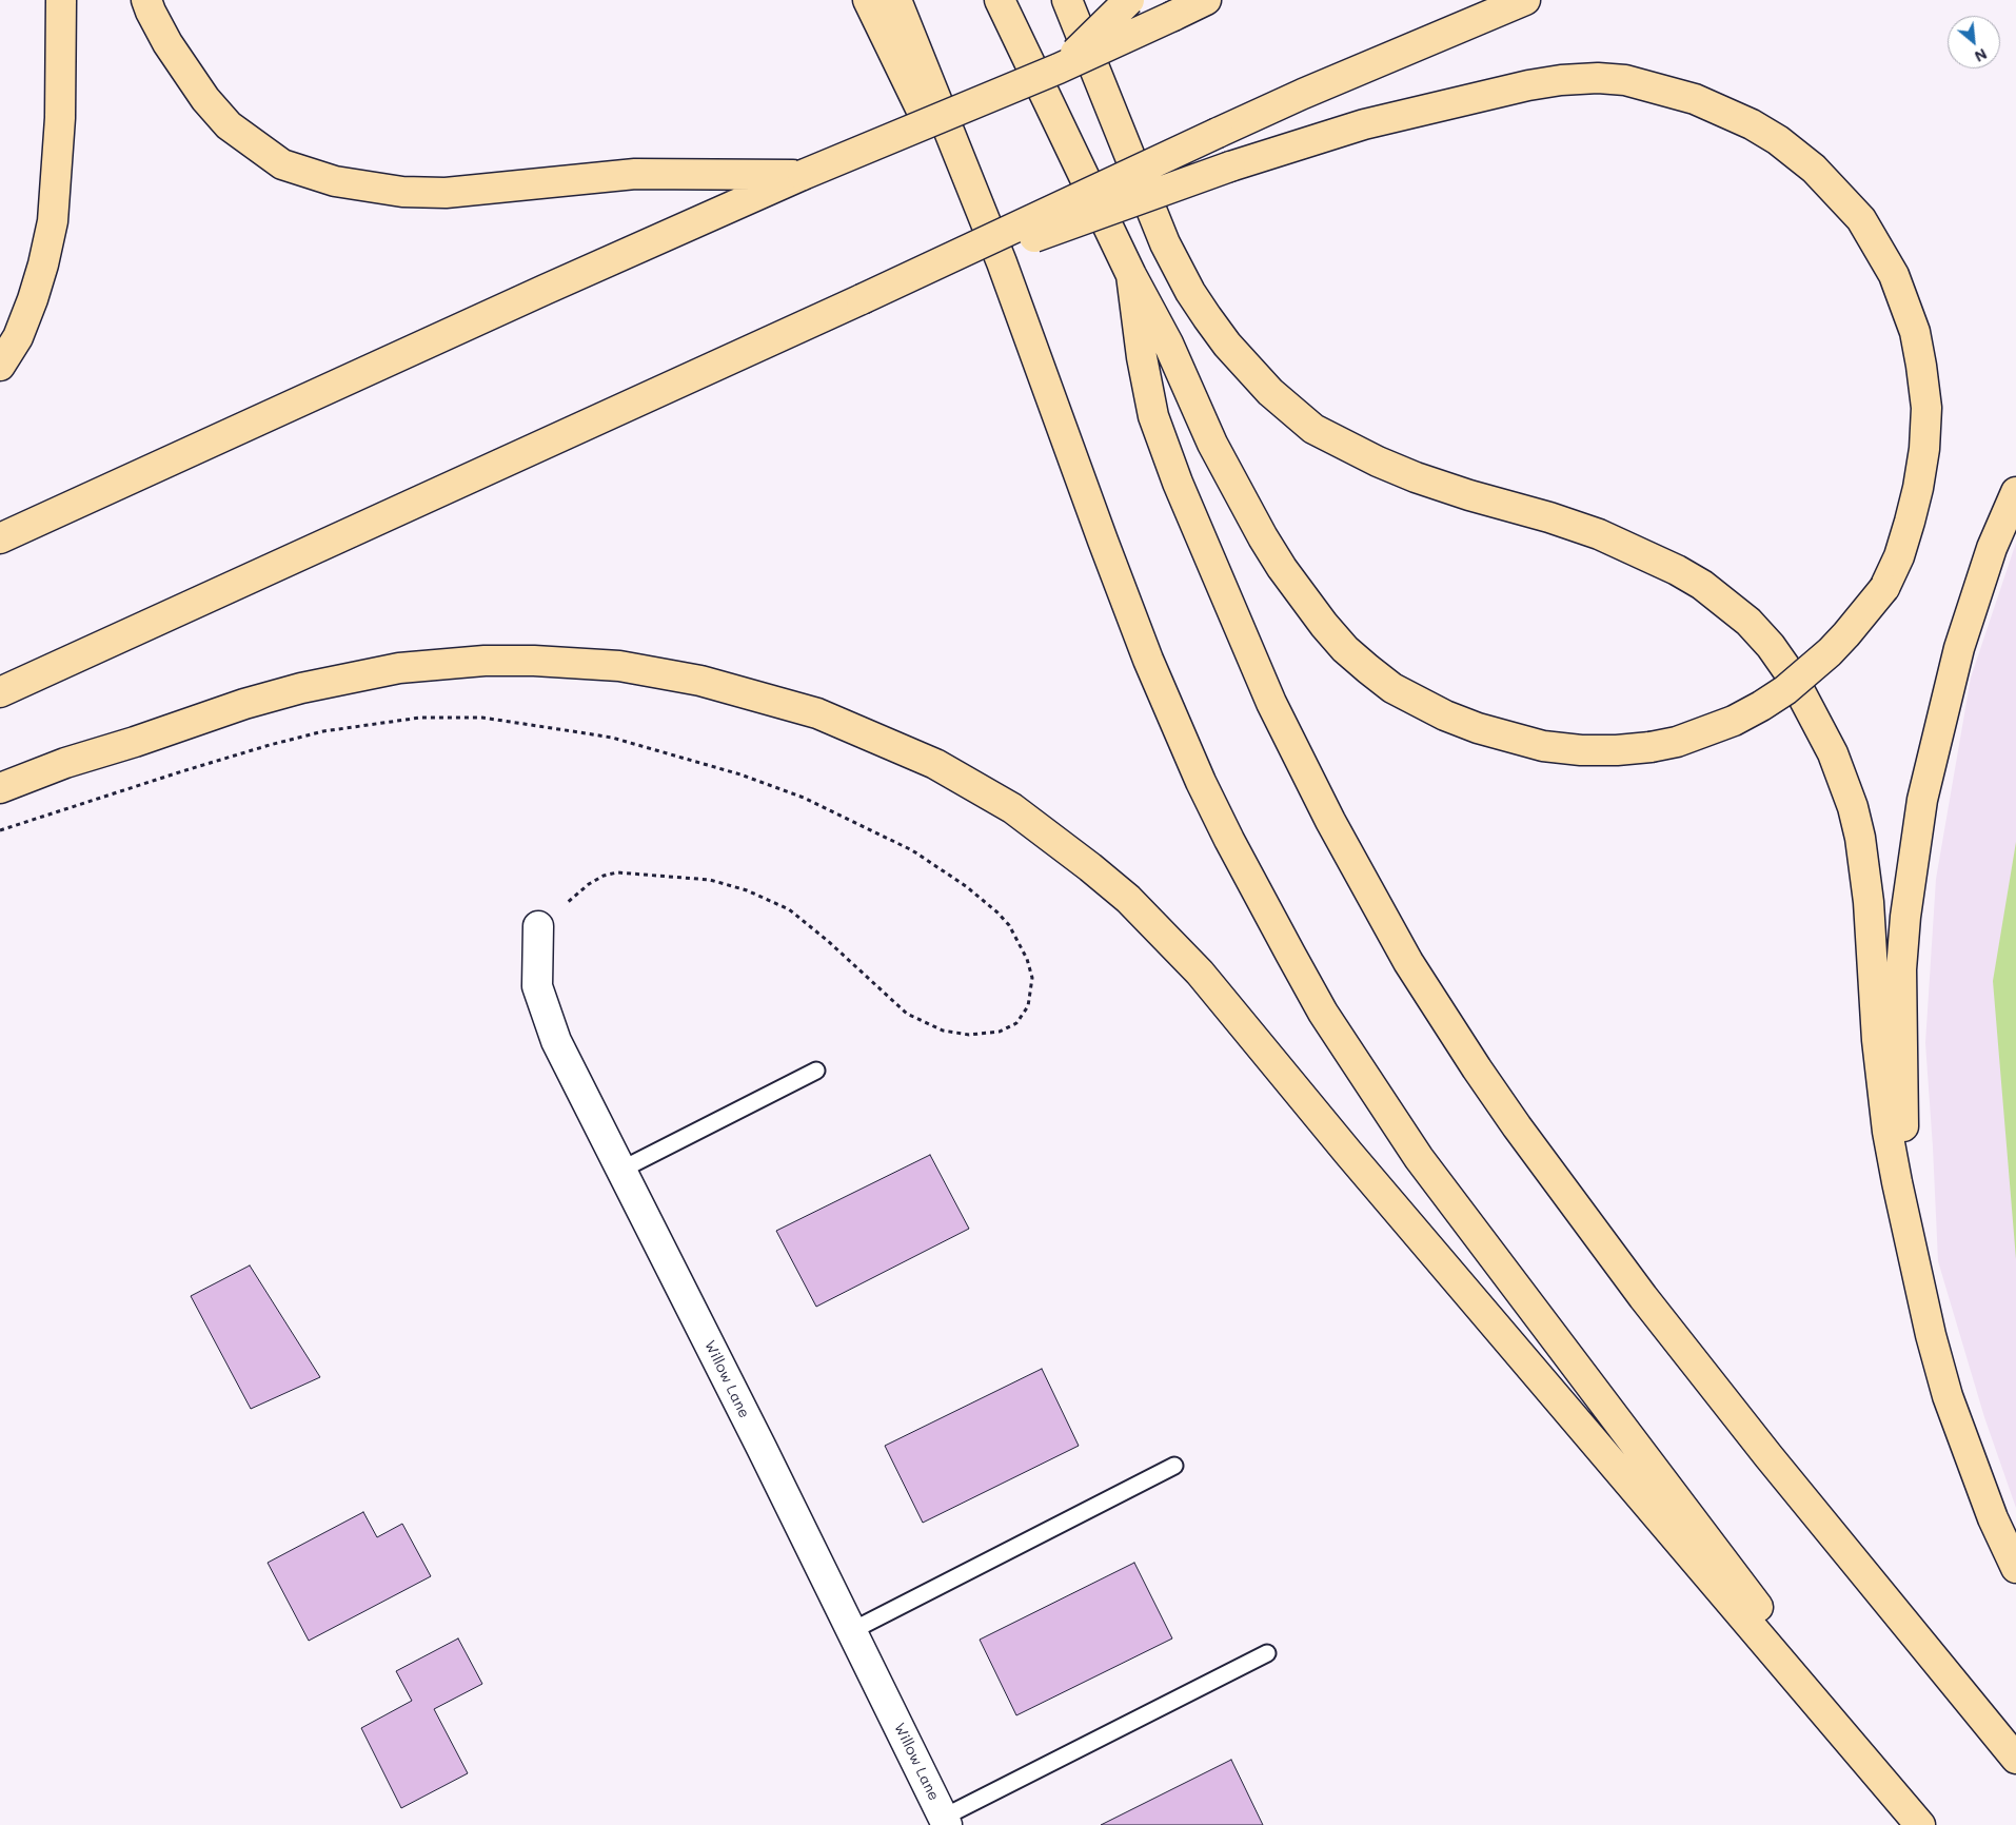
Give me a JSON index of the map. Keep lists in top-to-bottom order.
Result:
{
  "streets": {
    "street": ["Willow Lane"]
  },
  "north": "bottom right"
}
